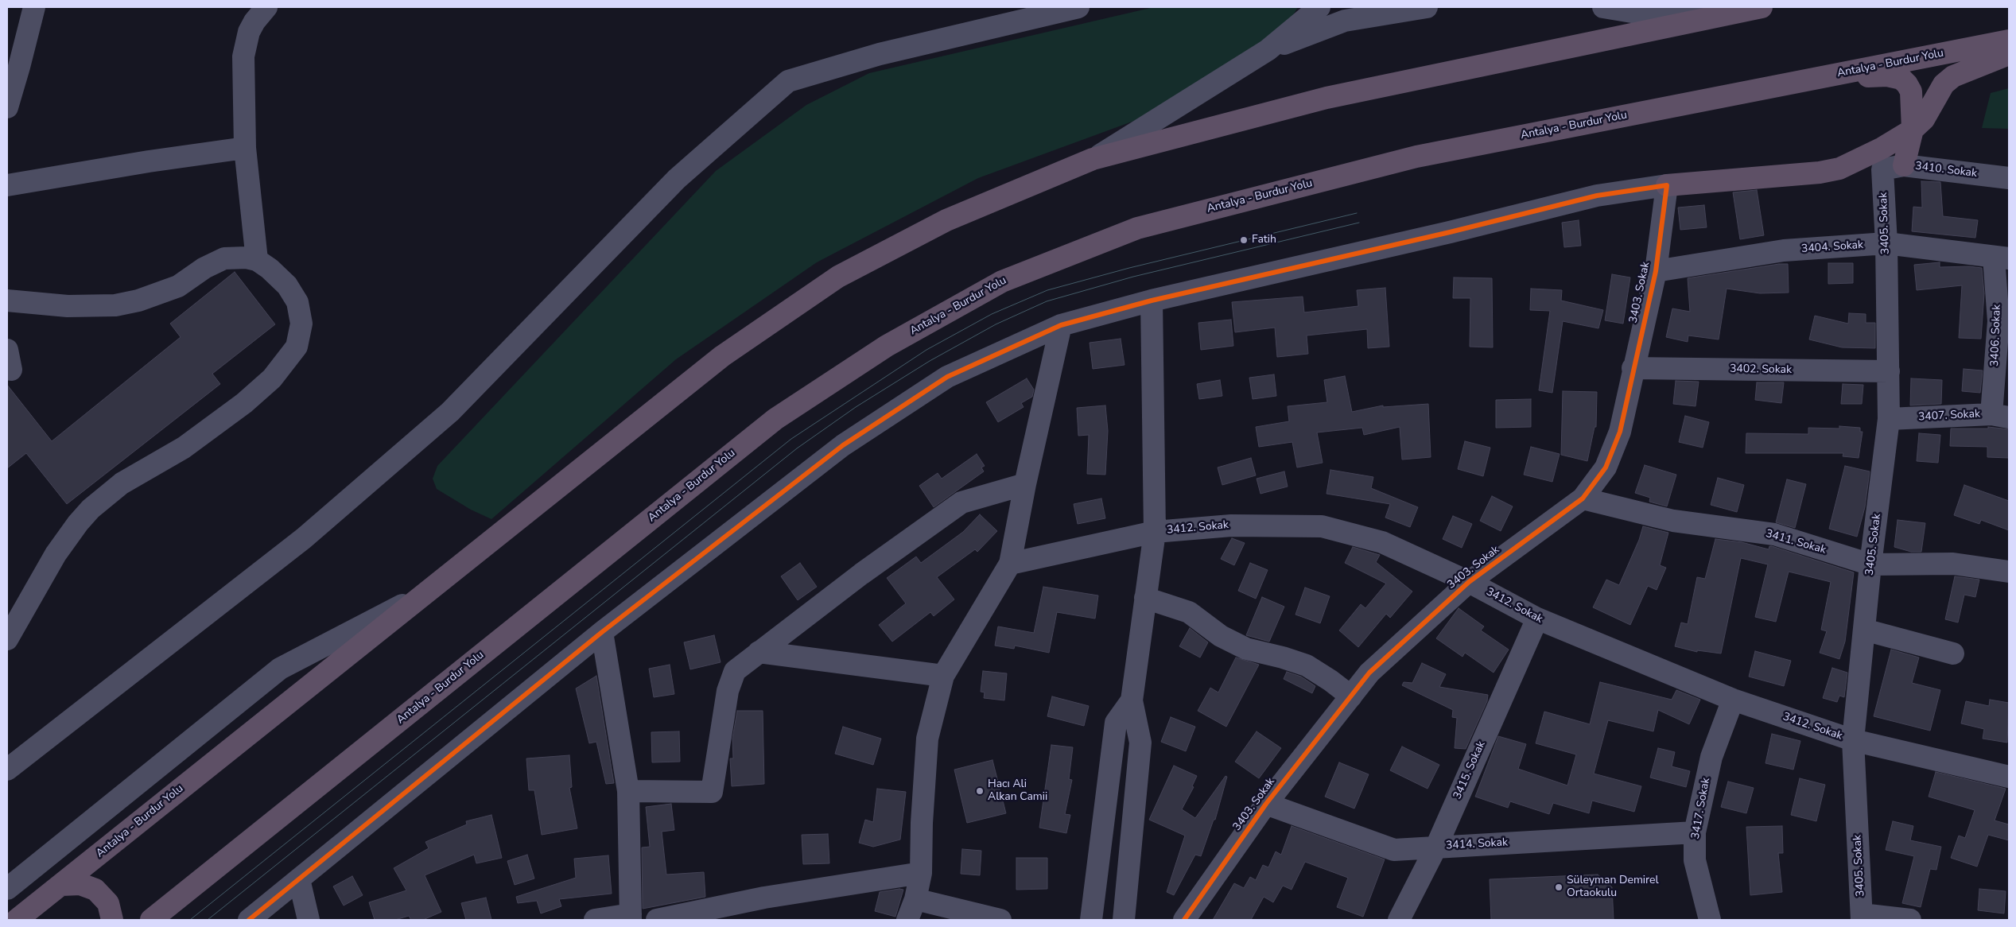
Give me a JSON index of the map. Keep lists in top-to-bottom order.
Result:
{
  "streets": {
    "highway": ["Antalya - Burdur Yolu"],
    "street": [
      "3410. Sokak",
      "3405. Sokak",
      "3404. Sokak",
      "3403. Sokak",
      "3406. Sokak",
      "3402. Sokak",
      "3407. Sokak",
      "3412. Sokak",
      "3411. Sokak",
      "3415. Sokak",
      "3417. Sokak",
      "3414. Sokak"
    ]
  },
  "crossings": [
    ["3410. Sokak", "3405. Sokak"],
    ["3405. Sokak", "3404. Sokak"],
    ["3405. Sokak", "3402. Sokak"],
    ["3405. Sokak", "3407. Sokak"],
    ["3405. Sokak", "3412. Sokak"],
    ["3405. Sokak", "3411. Sokak"],
    ["3404. Sokak", "3403. Sokak"],
    ["3404. Sokak", "3406. Sokak"],
    ["3403. Sokak", "3402. Sokak"],
    ["3403. Sokak", "3412. Sokak"],
    ["3403. Sokak", "3411. Sokak"],
    ["3403. Sokak", "3414. Sokak"],
    ["3406. Sokak", "3407. Sokak"],
    ["3412. Sokak", "3415. Sokak"],
    ["3412. Sokak", "3417. Sokak"],
    ["3415. Sokak", "3414. Sokak"],
    ["3417. Sokak", "3414. Sokak"]
  ],
  "places": ["Fatih", "Hacı Ali Alkan Camii", "Süleyman Demirel Ortaokulu"]
}
